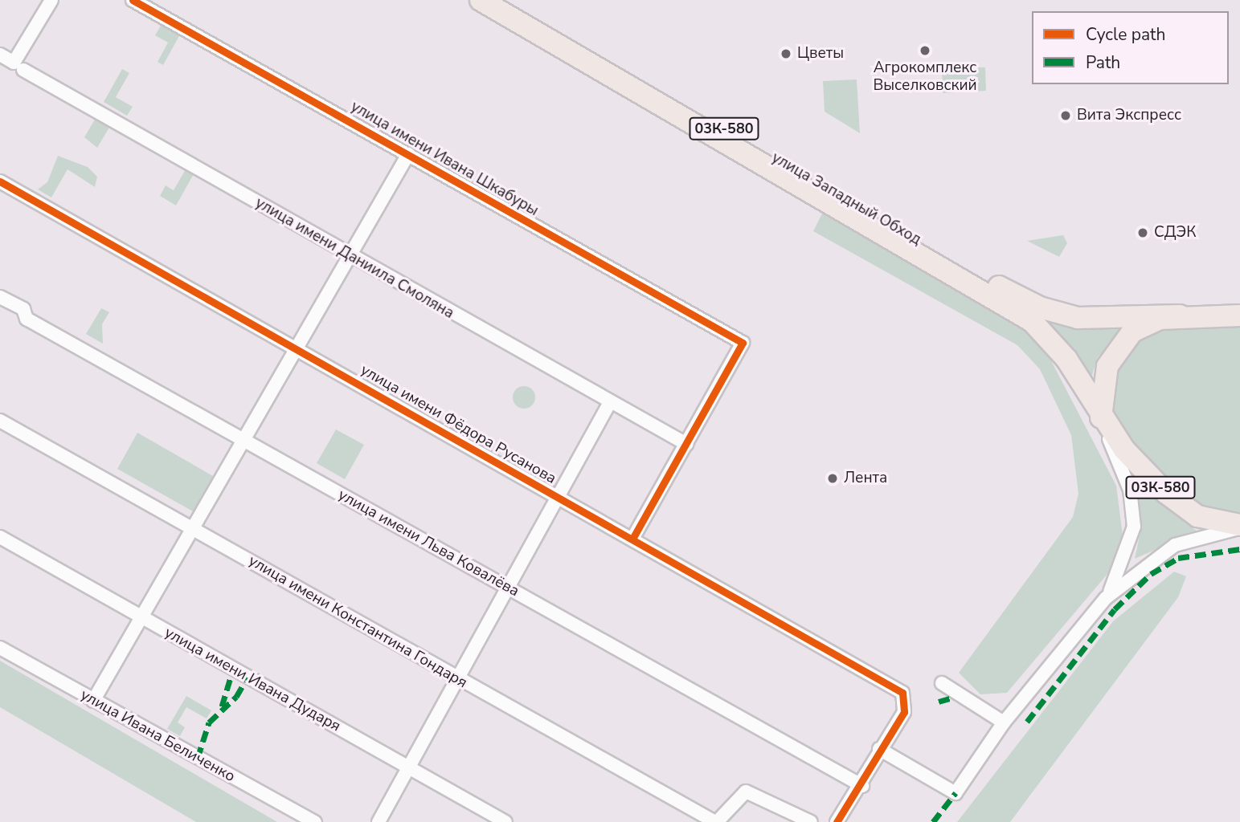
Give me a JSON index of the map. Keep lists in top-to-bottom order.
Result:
{
  "streets": {
    "highway": ["03К-580", "улица Западный Обход"],
    "street": [
      "улица имени Ивана Шкабуры",
      "улица имени Даниила Смоляна",
      "улица имени Фёдора Русанова",
      "улица имени Льва Ковалёва",
      "улица имени Константина Гондаря",
      "улица имени Ивана Дударя",
      "улица Ивана Беличенко"
    ]
  },
  "crossings": [
    ["03К-580", "улица Западный Обход"],
    ["улица имени Ивана Шкабуры", "улица имени Даниила Смоляна"]
  ],
  "places": [
    "Агрокомплекс Выселковский",
    "Цветы",
    "Вита Экспресс",
    "СДЭК",
    "Лента"
  ],
  "legend": ["Cycle path", "Path"]
}
